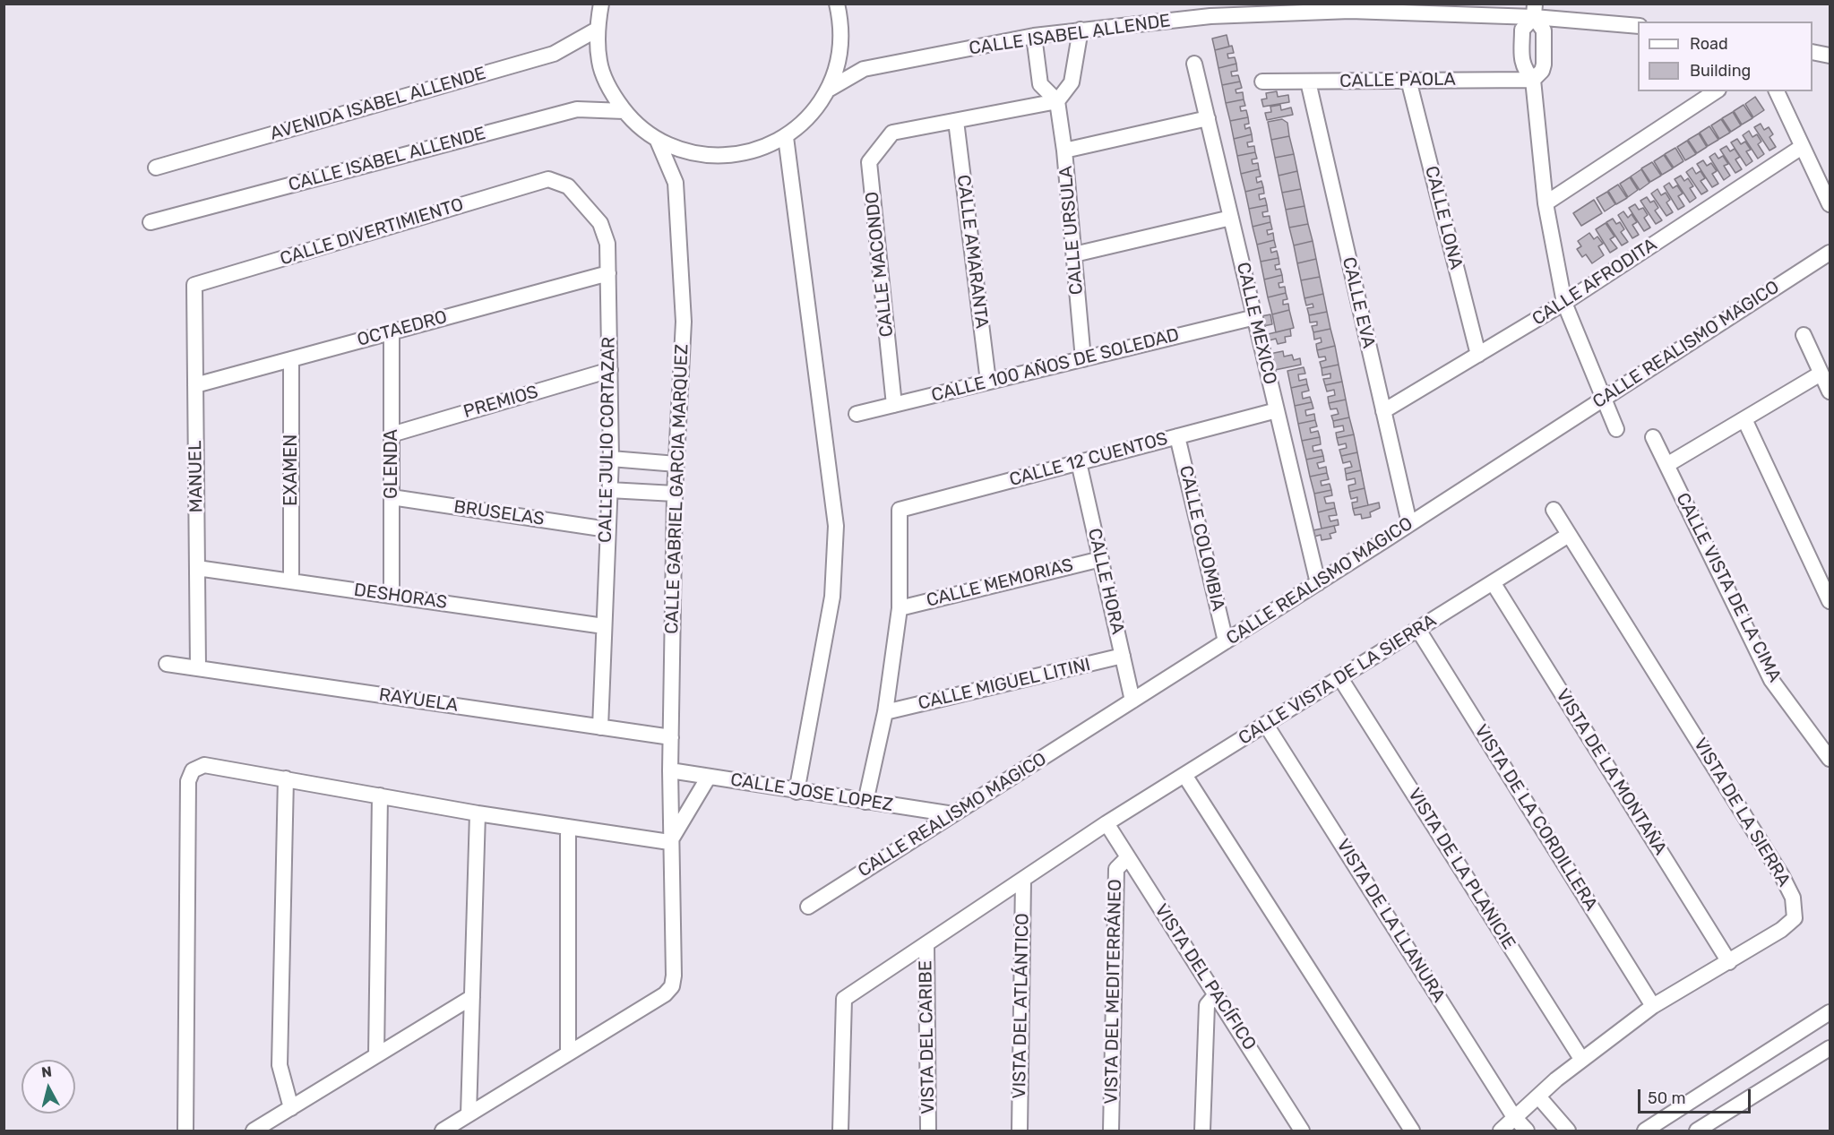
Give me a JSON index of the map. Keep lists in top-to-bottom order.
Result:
{
  "streets": {
    "street": [
      "CALLE ISABEL ALLENDE",
      "CALLE PAOLA",
      "AVENIDA ISABEL ALLENDE",
      "CALLE LONA",
      "CALLE URSULA",
      "CALLE DIVERTIMIENTO",
      "CALLE AMARANTA",
      "CALLE MACONDO",
      "CALLE AFRODITA",
      "CALLE EVA",
      "CALLE MEXICO",
      "OCTAEDRO",
      "CALLE REALISMO MAGICO",
      "CALLE 100 AÑOS DE SOLEDAD",
      "PREMIOS",
      "CALLE JULIO CORTAZAR",
      "CALLE 12 CUENTOS",
      "GLENDA",
      "EXAMEN",
      "MANUEL",
      "CALLE GABRIEL GARCIA MARQUEZ",
      "BRUSELAS",
      "CALLE COLOMBIA",
      "CALLE HORA",
      "CALLE MEMORIAS",
      "CALLE VISTA DE LA CIMA",
      "DESHORAS",
      "CALLE VISTA DE LA SIERRA",
      "CALLE MIGUEL LITINI",
      "RAYUELA",
      "VISTA DE LA MONTAÑA",
      "CALLE JOSE LOPEZ",
      "VISTA DE LA SIERRA",
      "VISTA DE LA CORDILLERA",
      "VISTA DE LA PLANICIE",
      "VISTA DE LA LLANURA",
      "VISTA DEL PACÍFICO",
      "VISTA DEL MEDITERRÁNEO",
      "VISTA DEL ATLÁNTICO",
      "VISTA DEL CARIBE"
    ]
  },
  "crossings": [
    ["CALLE PAOLA", "CALLE LONA"],
    ["CALLE PAOLA", "CALLE EVA"],
    ["CALLE LONA", "CALLE AFRODITA"],
    ["CALLE URSULA", "CALLE 100 AÑOS DE SOLEDAD"],
    ["CALLE DIVERTIMIENTO", "CALLE JULIO CORTAZAR"],
    ["CALLE DIVERTIMIENTO", "MANUEL"],
    ["CALLE AMARANTA", "CALLE MACONDO"],
    ["CALLE AMARANTA", "CALLE 100 AÑOS DE SOLEDAD"],
    ["CALLE MACONDO", "CALLE 100 AÑOS DE SOLEDAD"],
    ["CALLE AFRODITA", "CALLE EVA"],
    ["CALLE EVA", "CALLE REALISMO MAGICO"],
    ["CALLE MEXICO", "CALLE REALISMO MAGICO"],
    ["CALLE MEXICO", "CALLE 100 AÑOS DE SOLEDAD"],
    ["CALLE MEXICO", "CALLE 12 CUENTOS"],
    ["OCTAEDRO", "CALLE JULIO CORTAZAR"],
    ["OCTAEDRO", "GLENDA"],
    ["OCTAEDRO", "EXAMEN"],
    ["OCTAEDRO", "MANUEL"],
    ["CALLE REALISMO MAGICO", "CALLE COLOMBIA"],
    ["CALLE REALISMO MAGICO", "CALLE HORA"],
    ["CALLE REALISMO MAGICO", "CALLE JOSE LOPEZ"],
    ["PREMIOS", "CALLE JULIO CORTAZAR"],
    ["PREMIOS", "GLENDA"],
    ["CALLE JULIO CORTAZAR", "BRUSELAS"],
    ["CALLE JULIO CORTAZAR", "DESHORAS"],
    ["CALLE JULIO CORTAZAR", "RAYUELA"],
    ["CALLE 12 CUENTOS", "CALLE COLOMBIA"],
    ["CALLE 12 CUENTOS", "CALLE HORA"],
    ["CALLE 12 CUENTOS", "CALLE MEMORIAS"],
    ["GLENDA", "BRUSELAS"],
    ["GLENDA", "DESHORAS"],
    ["EXAMEN", "DESHORAS"],
    ["MANUEL", "DESHORAS"],
    ["MANUEL", "RAYUELA"],
    ["CALLE GABRIEL GARCIA MARQUEZ", "RAYUELA"],
    ["CALLE GABRIEL GARCIA MARQUEZ", "CALLE JOSE LOPEZ"],
    ["CALLE HORA", "CALLE MEMORIAS"],
    ["CALLE HORA", "CALLE MIGUEL LITINI"],
    ["CALLE VISTA DE LA SIERRA", "VISTA DE LA MONTAÑA"],
    ["CALLE VISTA DE LA SIERRA", "VISTA DE LA SIERRA"],
    ["CALLE VISTA DE LA SIERRA", "VISTA DE LA CORDILLERA"],
    ["CALLE VISTA DE LA SIERRA", "VISTA DE LA PLANICIE"],
    ["CALLE VISTA DE LA SIERRA", "VISTA DE LA LLANURA"],
    ["CALLE VISTA DE LA SIERRA", "VISTA DEL PACÍFICO"],
    ["CALLE VISTA DE LA SIERRA", "VISTA DEL ATLÁNTICO"],
    ["CALLE VISTA DE LA SIERRA", "VISTA DEL CARIBE"],
    ["VISTA DE LA MONTAÑA", "VISTA DE LA SIERRA"],
    ["VISTA DE LA SIERRA", "VISTA DE LA CORDILLERA"],
    ["VISTA DE LA SIERRA", "VISTA DE LA PLANICIE"],
    ["VISTA DE LA SIERRA", "VISTA DE LA LLANURA"],
    ["VISTA DEL PACÍFICO", "VISTA DEL MEDITERRÁNEO"]
  ],
  "legend": ["Road", "Building"],
  "scale_bar": "50 m",
  "north": "top"
}
